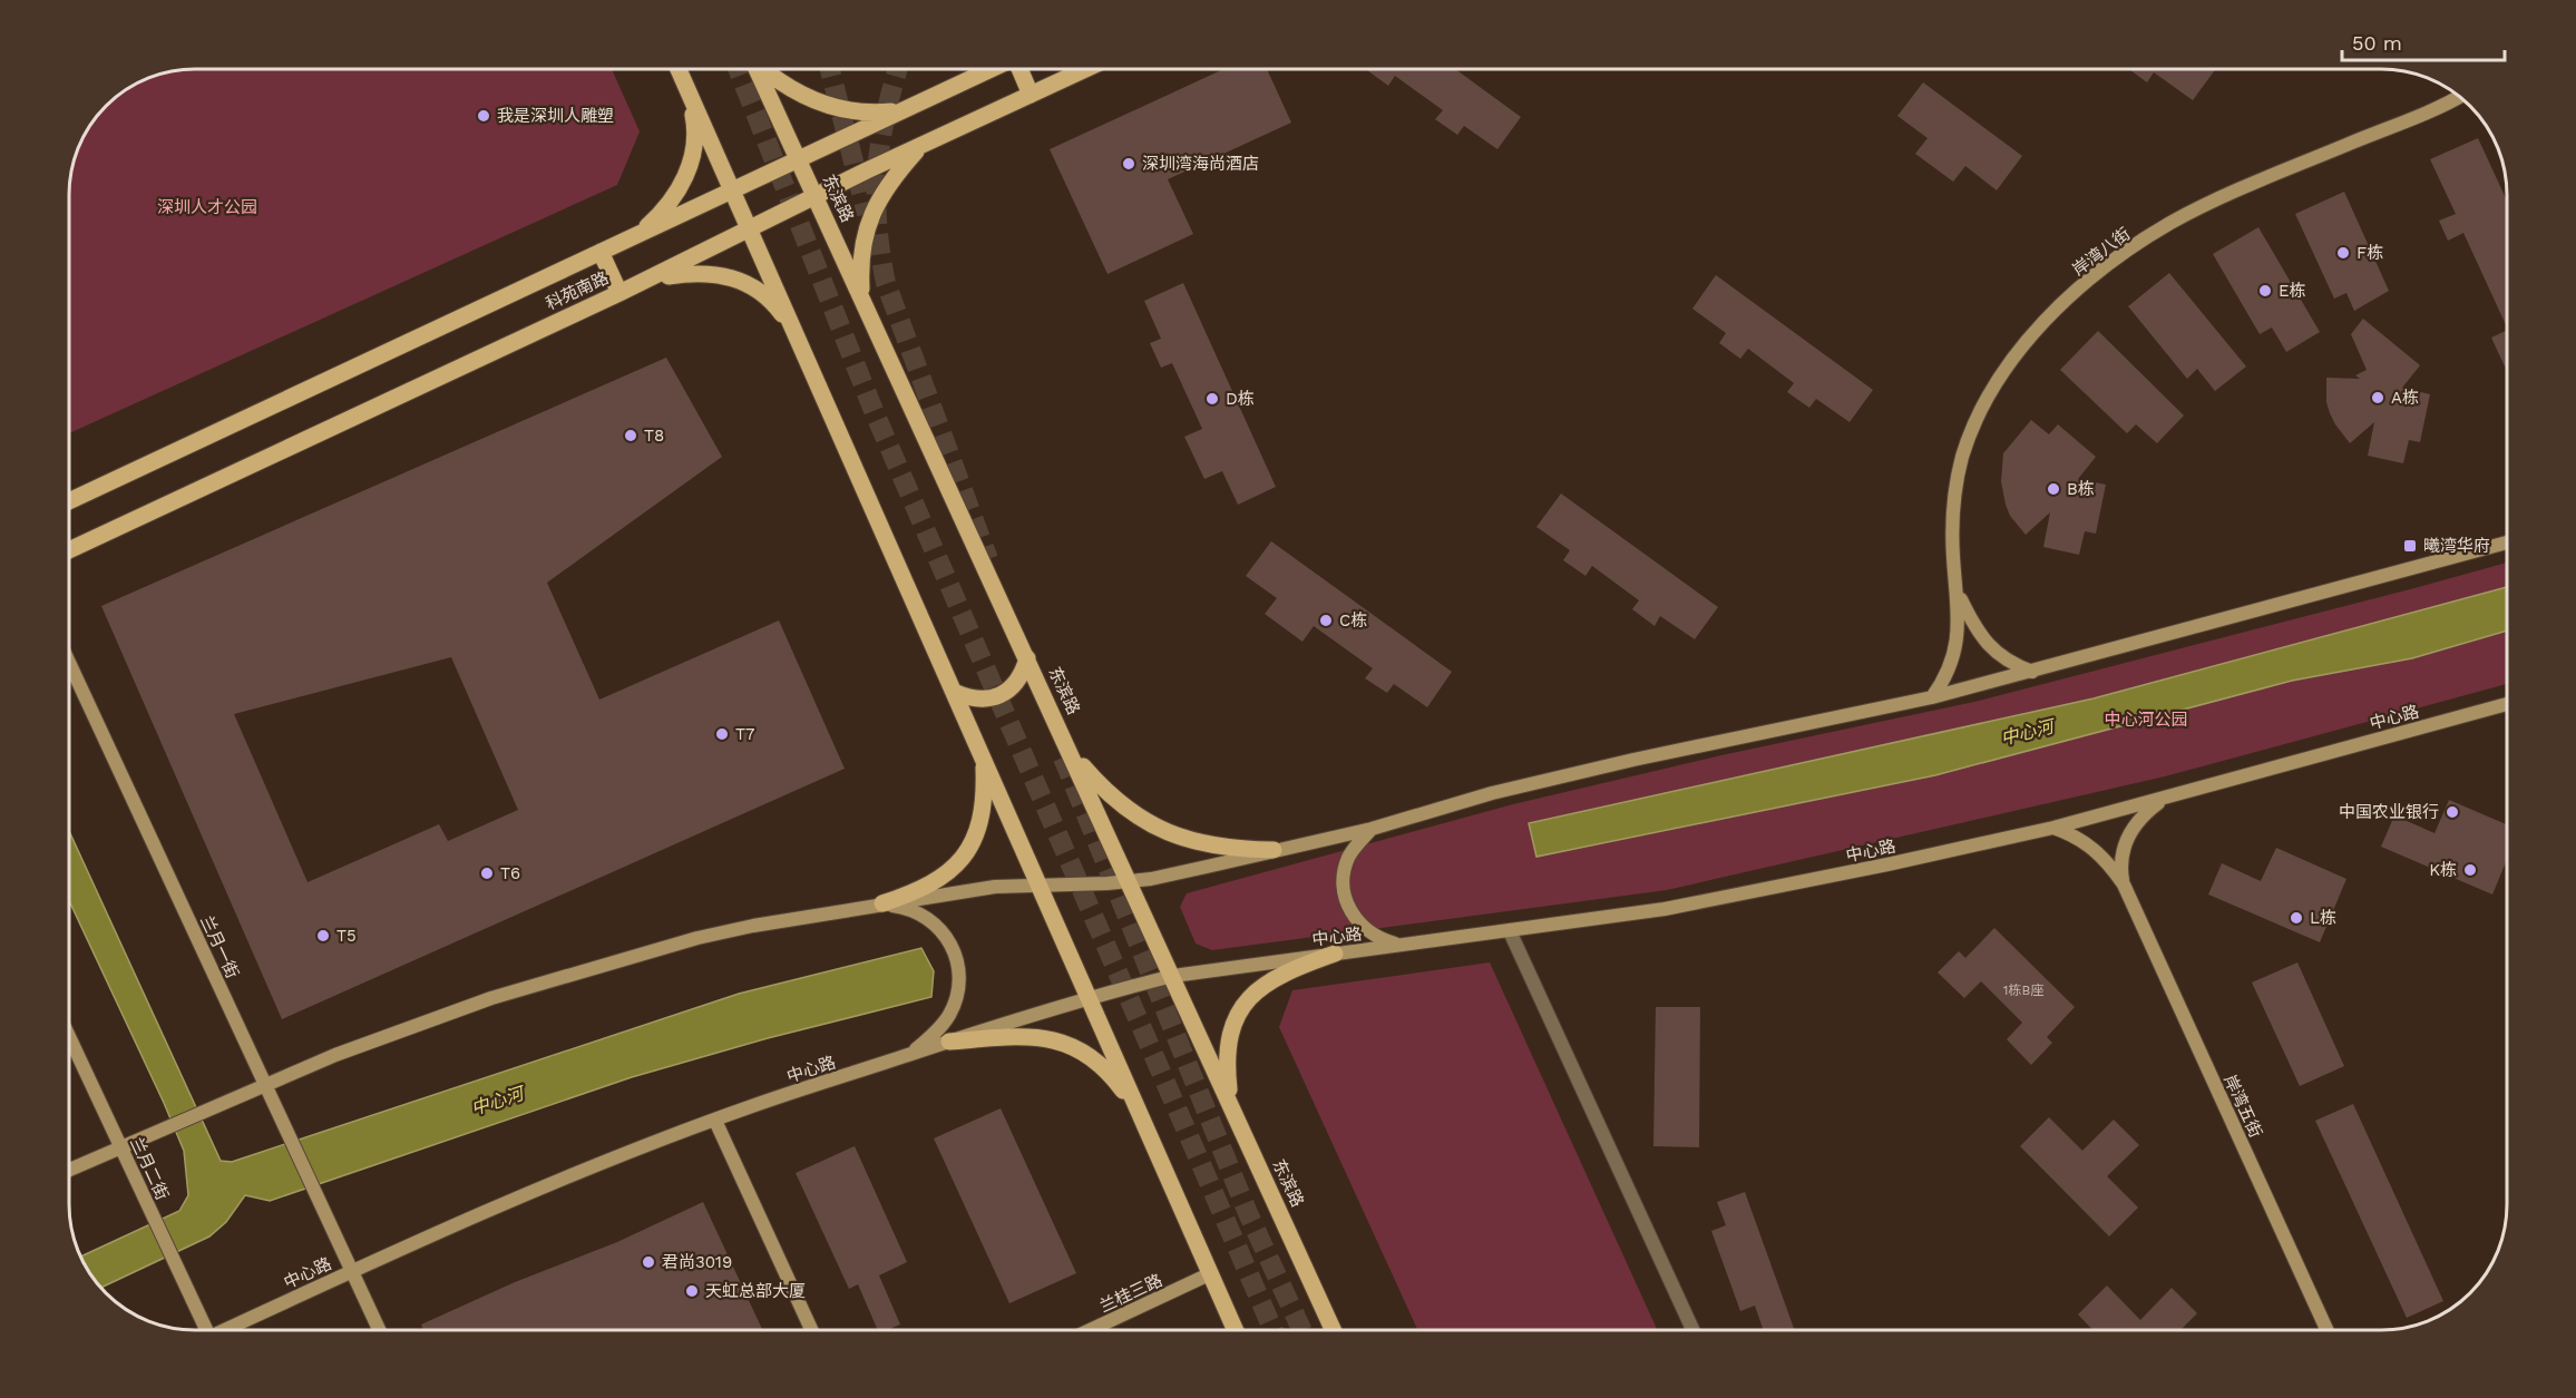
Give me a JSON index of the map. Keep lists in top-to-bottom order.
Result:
{
  "streets": {
    "main road": [
      "东滨路",
      "岸湾八街",
      "科苑南路",
      "中心路",
      "兰月一街",
      "岸湾五街",
      "兰月二街",
      "兰桂三路"
    ]
  },
  "crossings": [
    ["东滨路", "科苑南路"],
    ["东滨路", "中心路"],
    ["中心路", "兰月一街"]
  ],
  "water": ["中心河"],
  "parks": ["深圳人才公园", "中心河公园"],
  "places": {
    "other": [
      "我是深圳人雕塑",
      "深圳湾海尚酒店",
      "F栋",
      "E栋",
      "A栋",
      "D栋",
      "T8",
      "B栋",
      "C栋",
      "T7",
      "中国农业银行",
      "K栋",
      "T6",
      "L栋",
      "T5",
      "君尚3019",
      "天虹总部大厦"
    ],
    "transit": ["曦湾华府"]
  },
  "house_numbers": ["1栋B座"],
  "scale_bar": "50 m"
}
